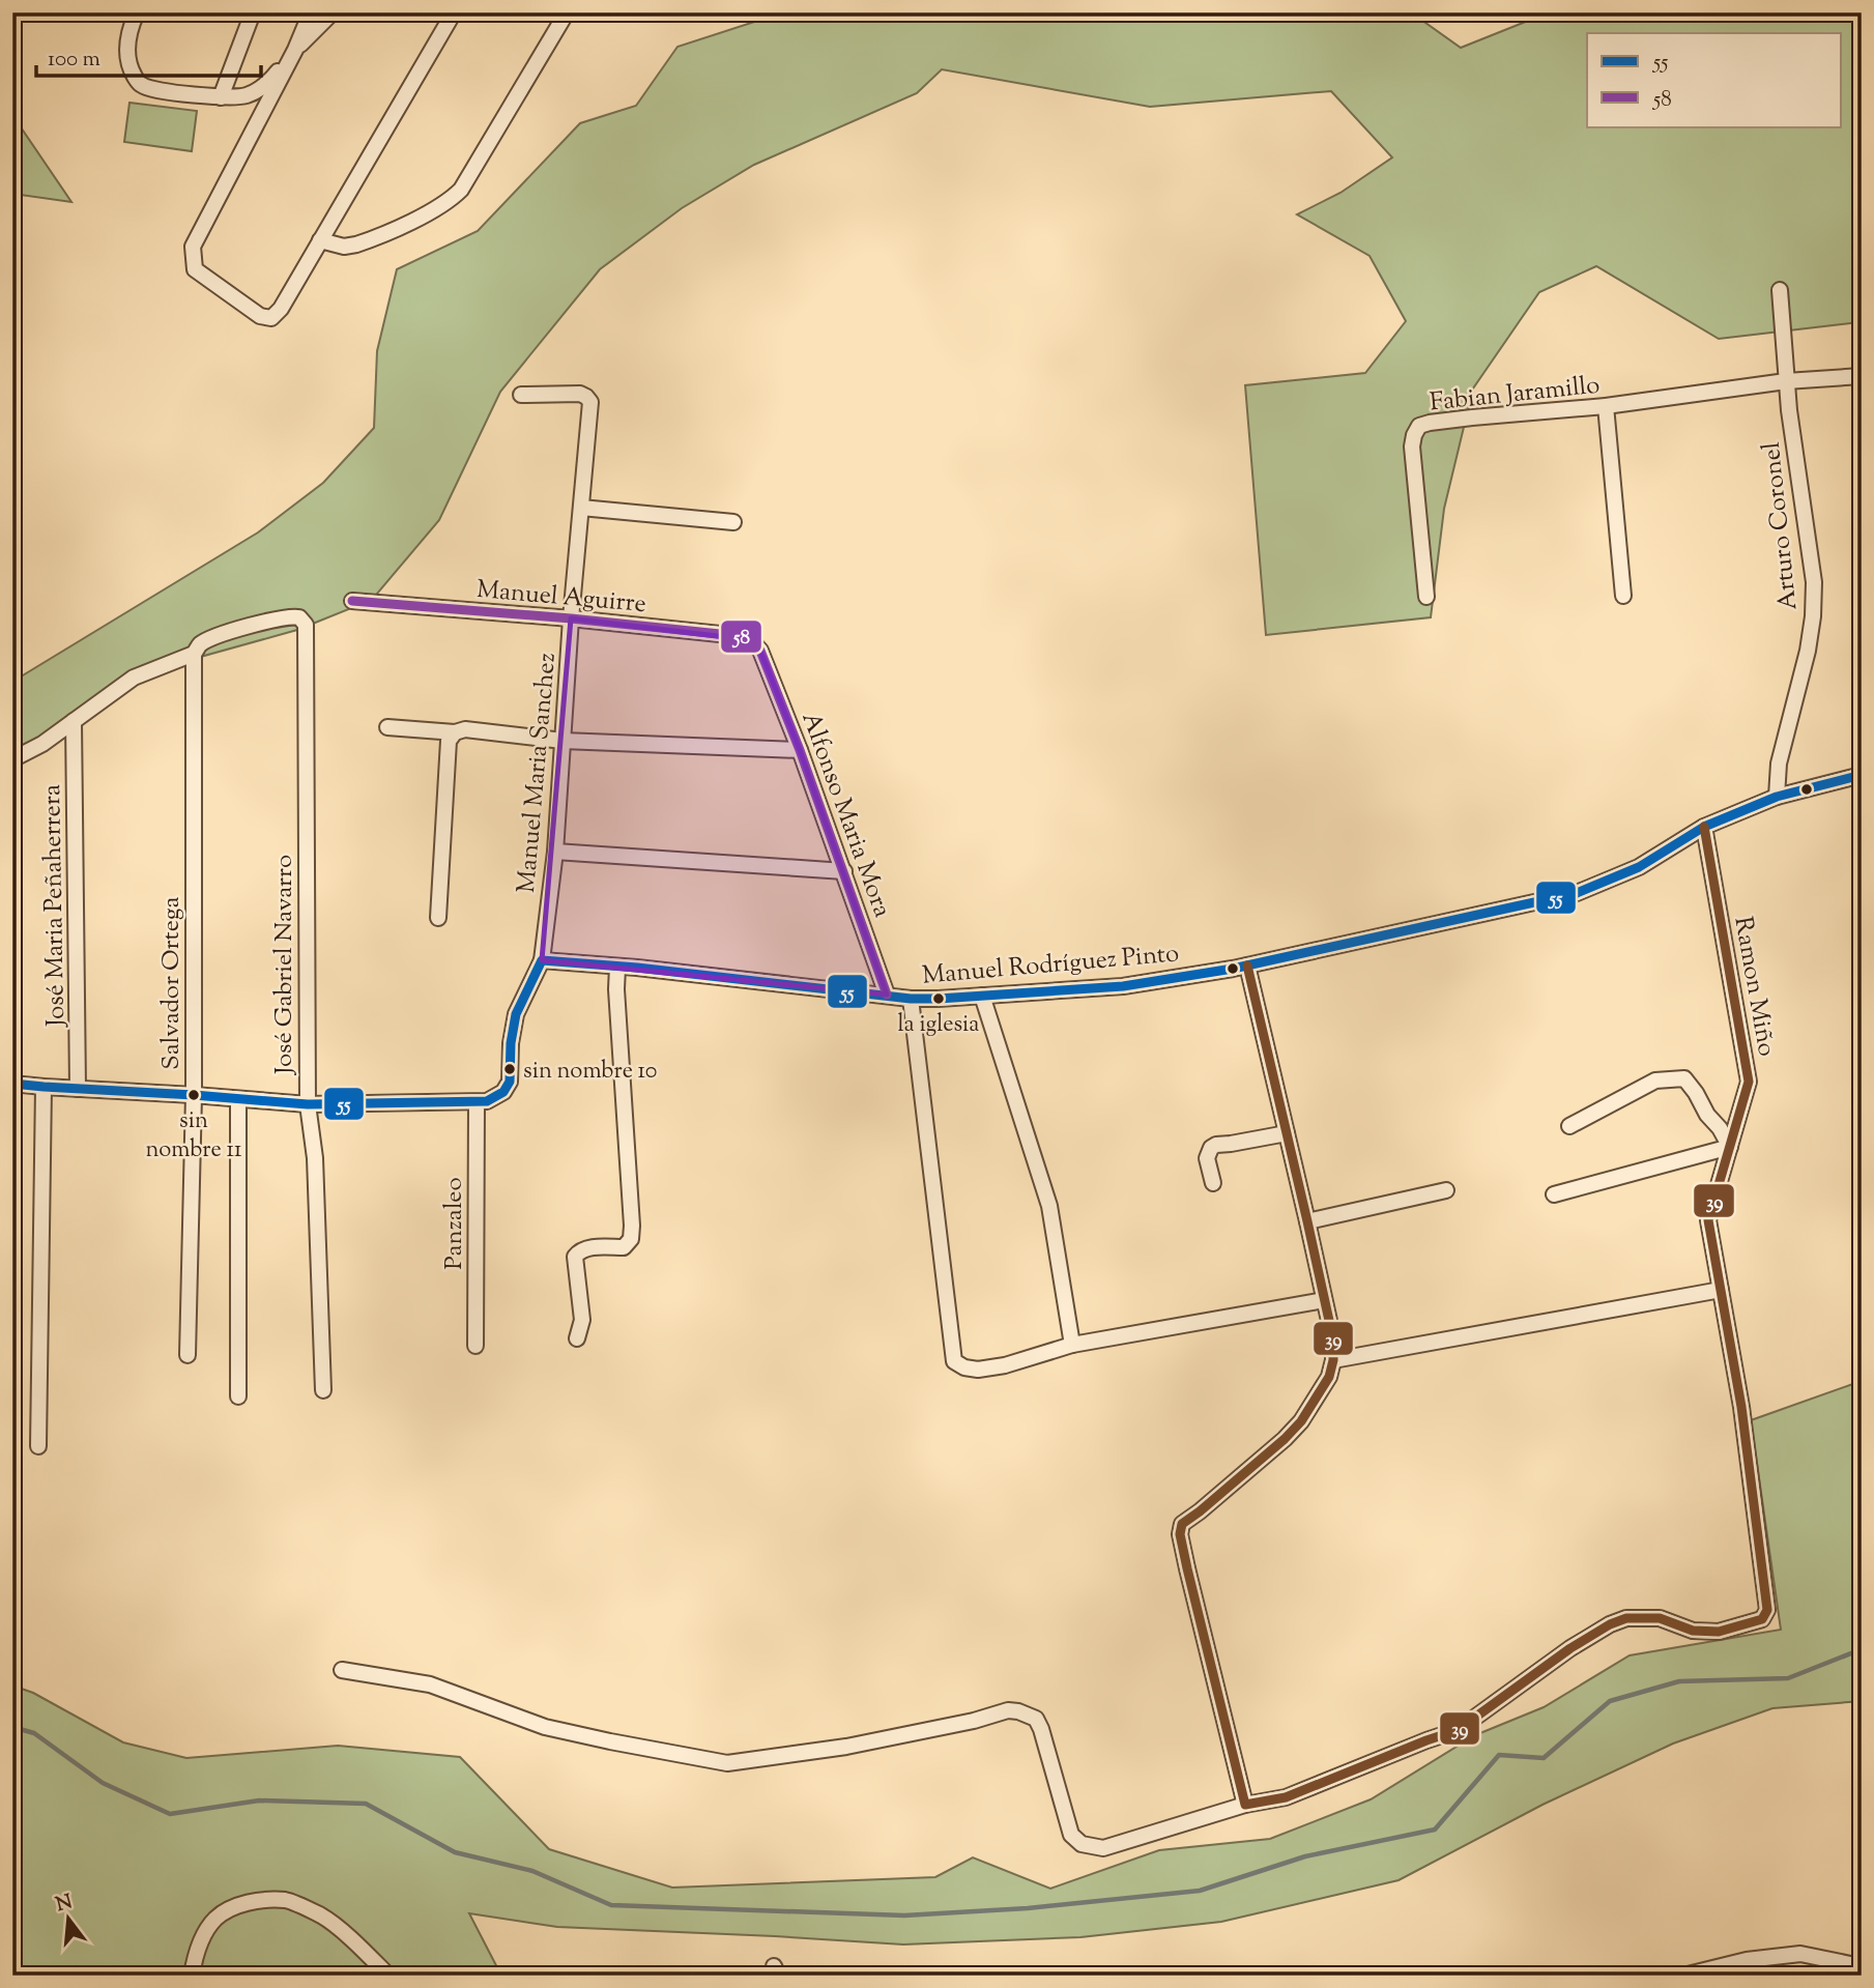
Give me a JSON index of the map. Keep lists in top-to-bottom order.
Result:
{
  "streets": {
    "street": [
      "Fabian Jaramillo",
      "Arturo Coronel",
      "Manuel Aguirre",
      "Manuel Maria Sanchez",
      "Alfonso Maria Mora",
      "José Maria Peñaherrera",
      "Manuel Rodríguez Pinto",
      "José Gabriel Navarro",
      "Salvador Ortega",
      "Ramon Miño",
      "Panzaleo"
    ]
  },
  "crossings": [
    ["Fabian Jaramillo", "Arturo Coronel"],
    ["Arturo Coronel", "Manuel Rodríguez Pinto"],
    ["Manuel Aguirre", "Manuel Maria Sanchez"],
    ["Manuel Aguirre", "Alfonso Maria Mora"],
    ["Manuel Maria Sanchez", "Manuel Rodríguez Pinto"],
    ["Alfonso Maria Mora", "Manuel Rodríguez Pinto"],
    ["Manuel Rodríguez Pinto", "Ramon Miño"],
    ["José Gabriel Navarro", "Salvador Ortega"]
  ],
  "places": ["la iglesia", "sin nombre 10", "sin nombre 11"],
  "lines": ["transit line 58", "transit line 55", "transit line 39"],
  "legend": ["55", "58"],
  "scale_bar": "100 m",
  "north": "top"
}
